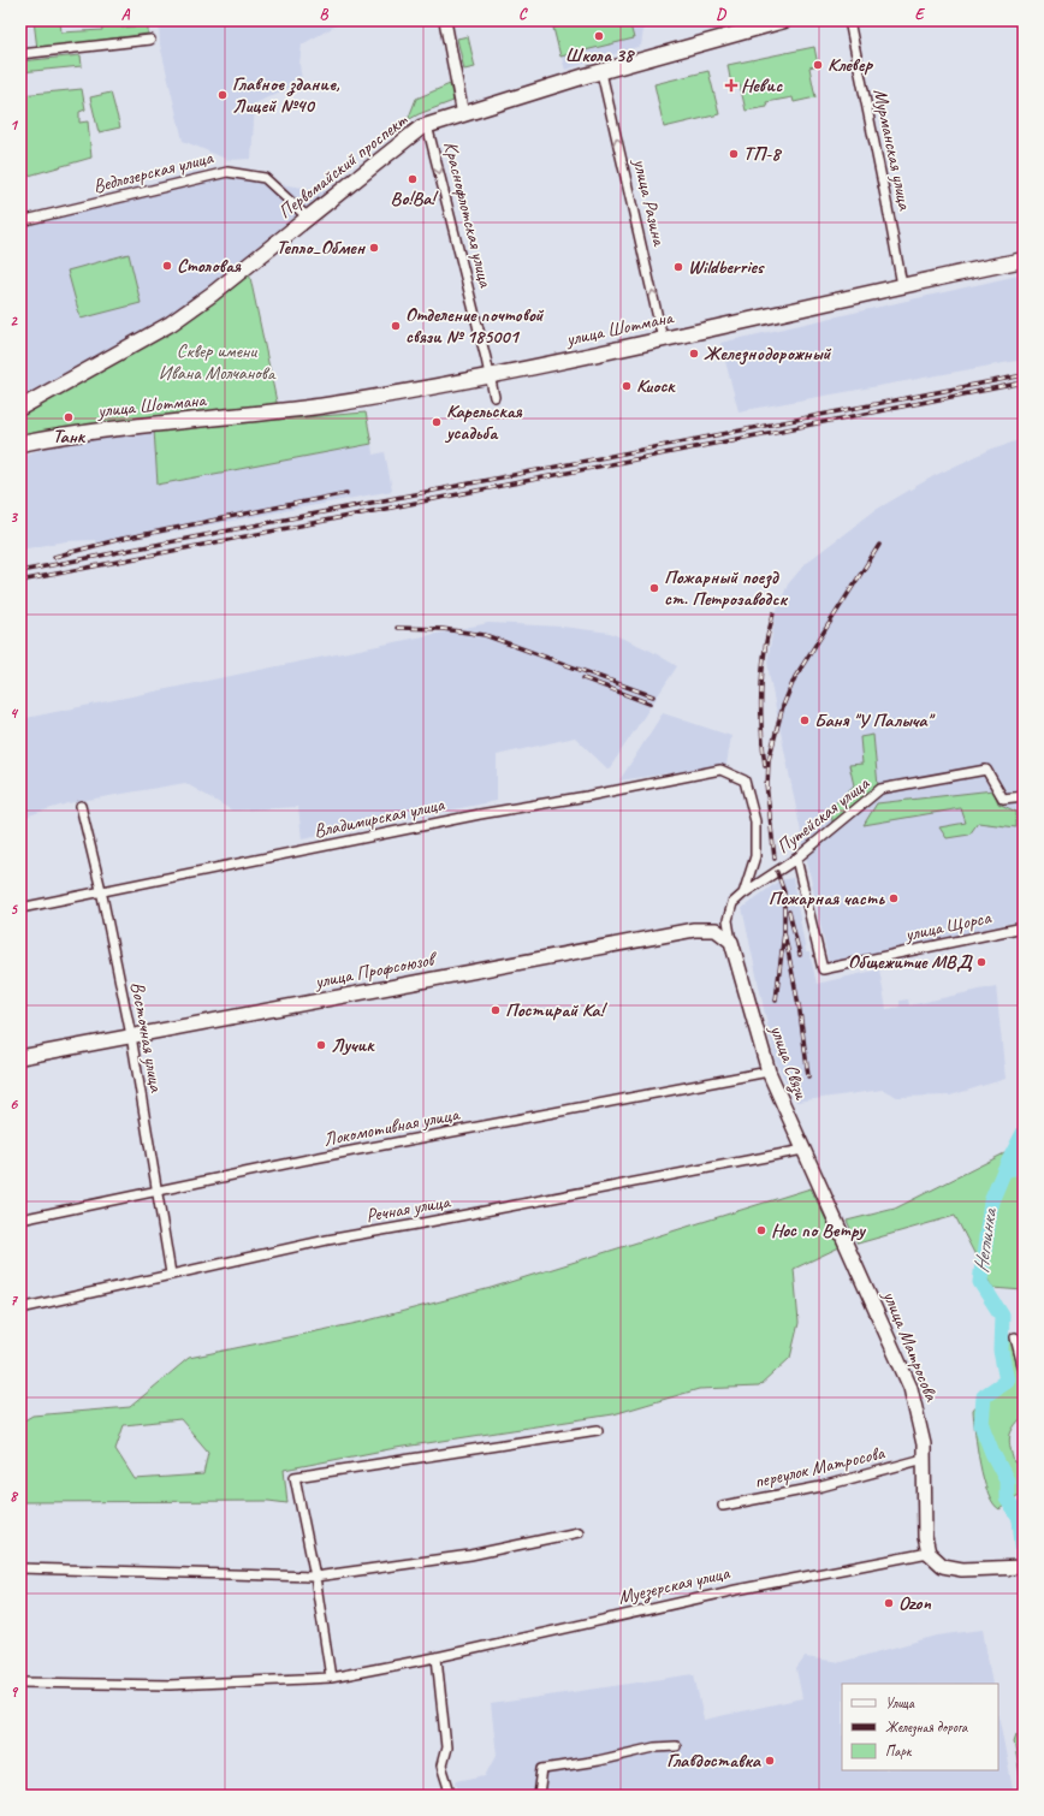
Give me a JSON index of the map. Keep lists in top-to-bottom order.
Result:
{
  "streets": {
    "main road": [
      "Первомайский проспект",
      "улица Шотмана",
      "улица Профсоюзов",
      "улица Связи",
      "улица Матросова"
    ],
    "street": [
      "Мурманская улица",
      "Ведлозерская улица",
      "улица Разина",
      "Краснофлотская улица",
      "Путейская улица",
      "Владимирская улица",
      "улица Щорса",
      "Восточная улица",
      "Локомотивная улица",
      "Речная улица",
      "переулок Матросова",
      "Муезерская улица"
    ]
  },
  "crossings": [
    ["Мурманская улица", "улица Шотмана"],
    ["Первомайский проспект", "Ведлозерская улица"],
    ["Первомайский проспект", "улица Разина"],
    ["Первомайский проспект", "Краснофлотская улица"],
    ["улица Разина", "улица Шотмана"],
    ["Краснофлотская улица", "улица Шотмана"],
    ["Путейская улица", "Владимирская улица"],
    ["Путейская улица", "улица Щорса"],
    ["Путейская улица", "улица Профсоюзов"],
    ["Путейская улица", "улица Связи"],
    ["Владимирская улица", "Восточная улица"],
    ["улица Профсоюзов", "Восточная улица"],
    ["улица Профсоюзов", "улица Связи"],
    ["Восточная улица", "Локомотивная улица"],
    ["Восточная улица", "Речная улица"],
    ["улица Связи", "Локомотивная улица"],
    ["улица Связи", "Речная улица"],
    ["улица Связи", "улица Матросова"],
    ["улица Матросова", "переулок Матросова"],
    ["улица Матросова", "Муезерская улица"]
  ],
  "one_way": ["улица Разина", "Краснофлотская улица"],
  "water": ["Неглинка"],
  "parks": ["Сквер имени Ивана Молчанова"],
  "places": {
    "other": [
      "Школа 38",
      "Клевер",
      "Главное здание, Лицей №40",
      "ТП-8",
      "Во!Ва!",
      "Тепло_Обмен",
      "Столовая",
      "Wildberries",
      "Отделение почтовой связи № 185001",
      "Железнодорожный",
      "Киоск",
      "Танк",
      "Карельская усадьба",
      "Пожарный поезд ст. Петрозаводск",
      "Баня \"У Палыча\"",
      "Пожарная часть",
      "Общежитие МВД",
      "Постирай Ка!",
      "Лучик",
      "Нос по Ветру",
      "Ozon",
      "Главдоставка"
    ],
    "health": ["Невис"]
  },
  "legend": ["Улица", "Железная дорога", "Парк"],
  "grid": {
    "columns": [
      "A",
      "B",
      "C",
      "D",
      "E"
    ],
    "rows": [
      "1",
      "2",
      "3",
      "4",
      "5",
      "6",
      "7",
      "8",
      "9"
    ]
  }
}
